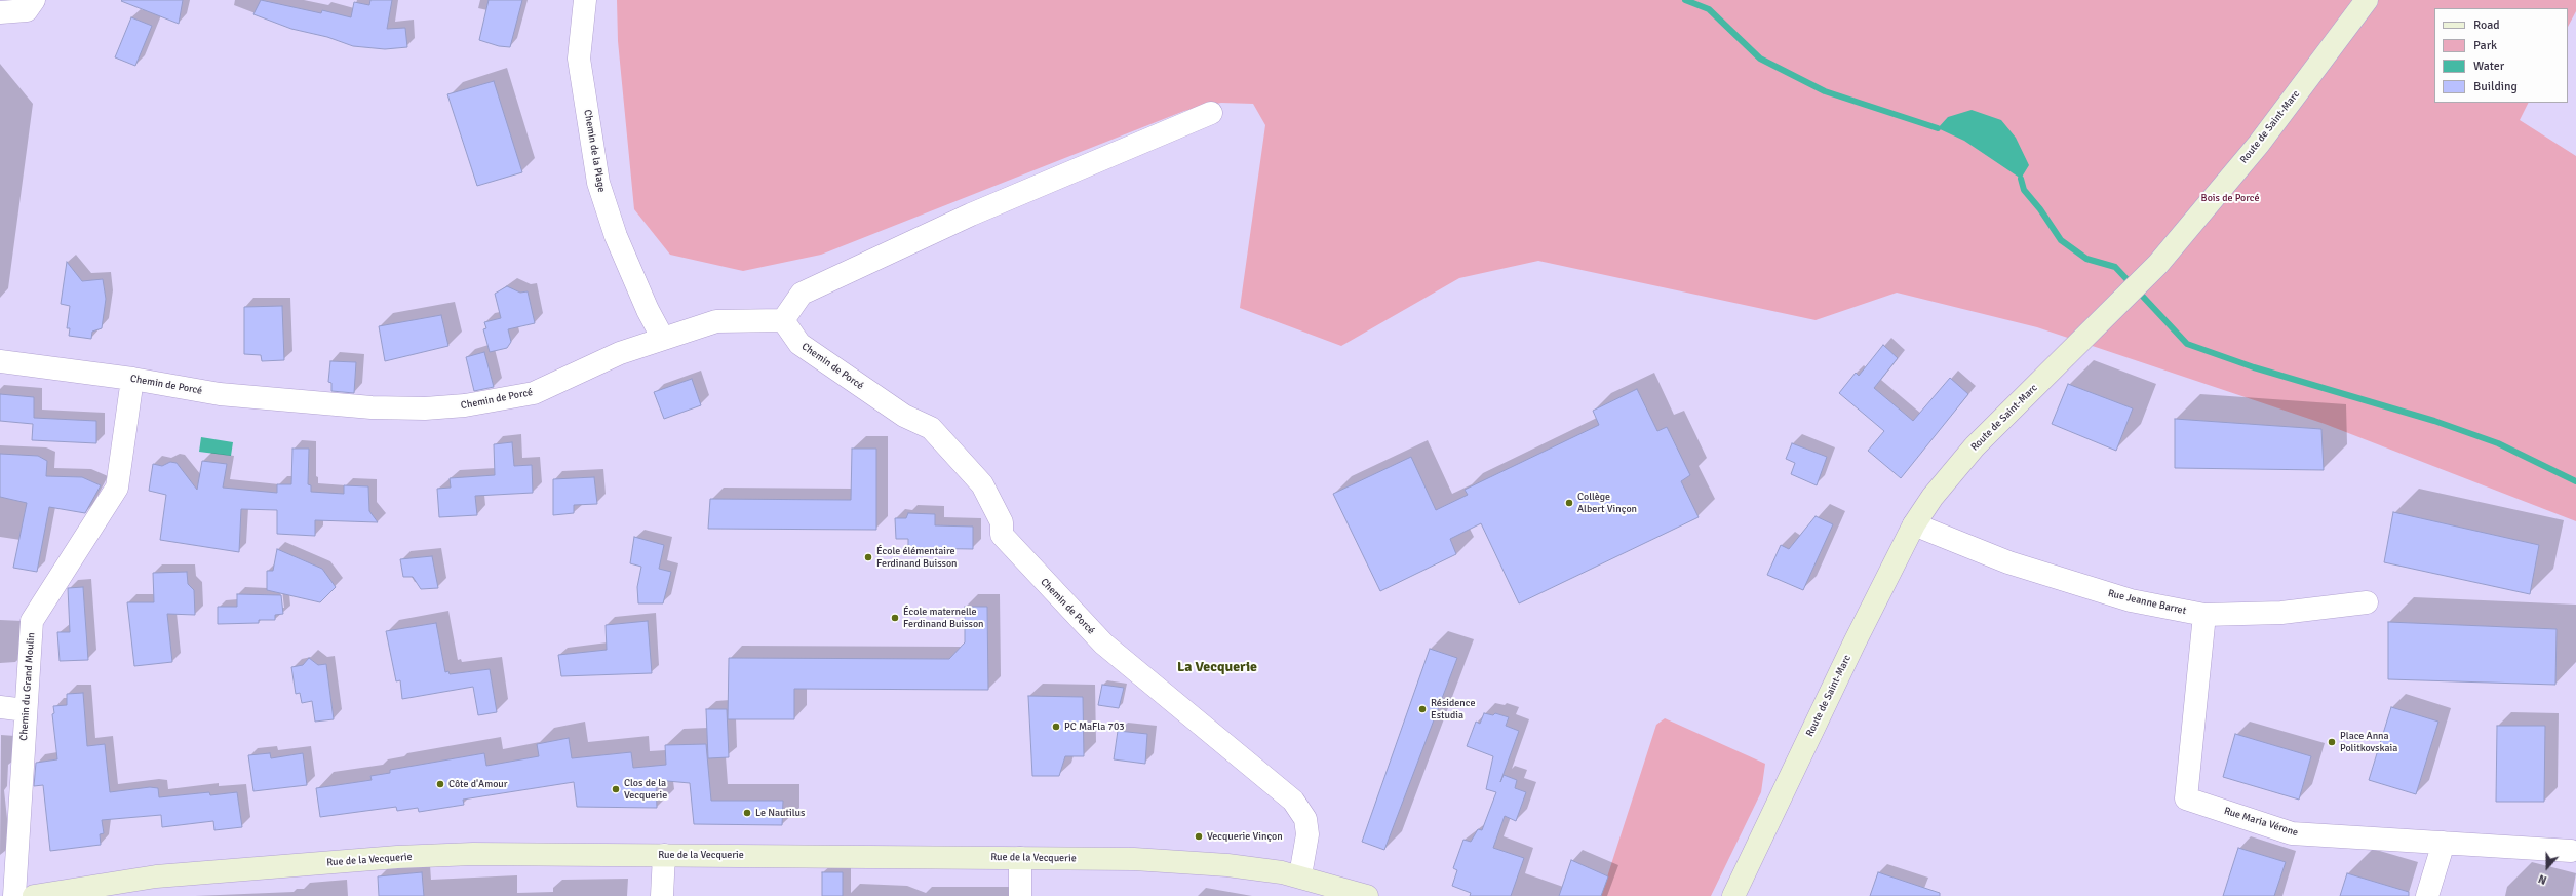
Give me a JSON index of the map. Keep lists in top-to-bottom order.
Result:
{
  "streets": {
    "main road": ["Route de Saint-Marc", "Rue de la Vecquerie"],
    "street": [
      "Chemin de la Plage",
      "Chemin de Porcé",
      "Rue Jeanne Barret",
      "Chemin du Grand Moulin",
      "Rue Maria Vérone"
    ]
  },
  "crossings": [
    ["Route de Saint-Marc", "Rue Jeanne Barret"],
    ["Chemin de la Plage", "Chemin de Porcé"],
    ["Chemin de Porcé", "Chemin du Grand Moulin"],
    ["Chemin de Porcé", "Rue de la Vecquerie"],
    ["Rue Jeanne Barret", "Rue Maria Vérone"]
  ],
  "districts": ["La Vecquerie"],
  "parks": ["Bois de Porcé"],
  "places": [
    "Collège Albert Vinçon",
    "École élémentaire Ferdinand Buisson",
    "École maternelle Ferdinand Buisson",
    "Résidence Estudia",
    "PC MaFla 703",
    "Place Anna Politkovskaia",
    "Côte d'Amour",
    "Clos de la Vecquerie",
    "Le Nautilus",
    "Vecquerie Vinçon"
  ],
  "legend": [
    "Road",
    "Park",
    "Water",
    "Building"
  ],
  "north": "bottom"
}
